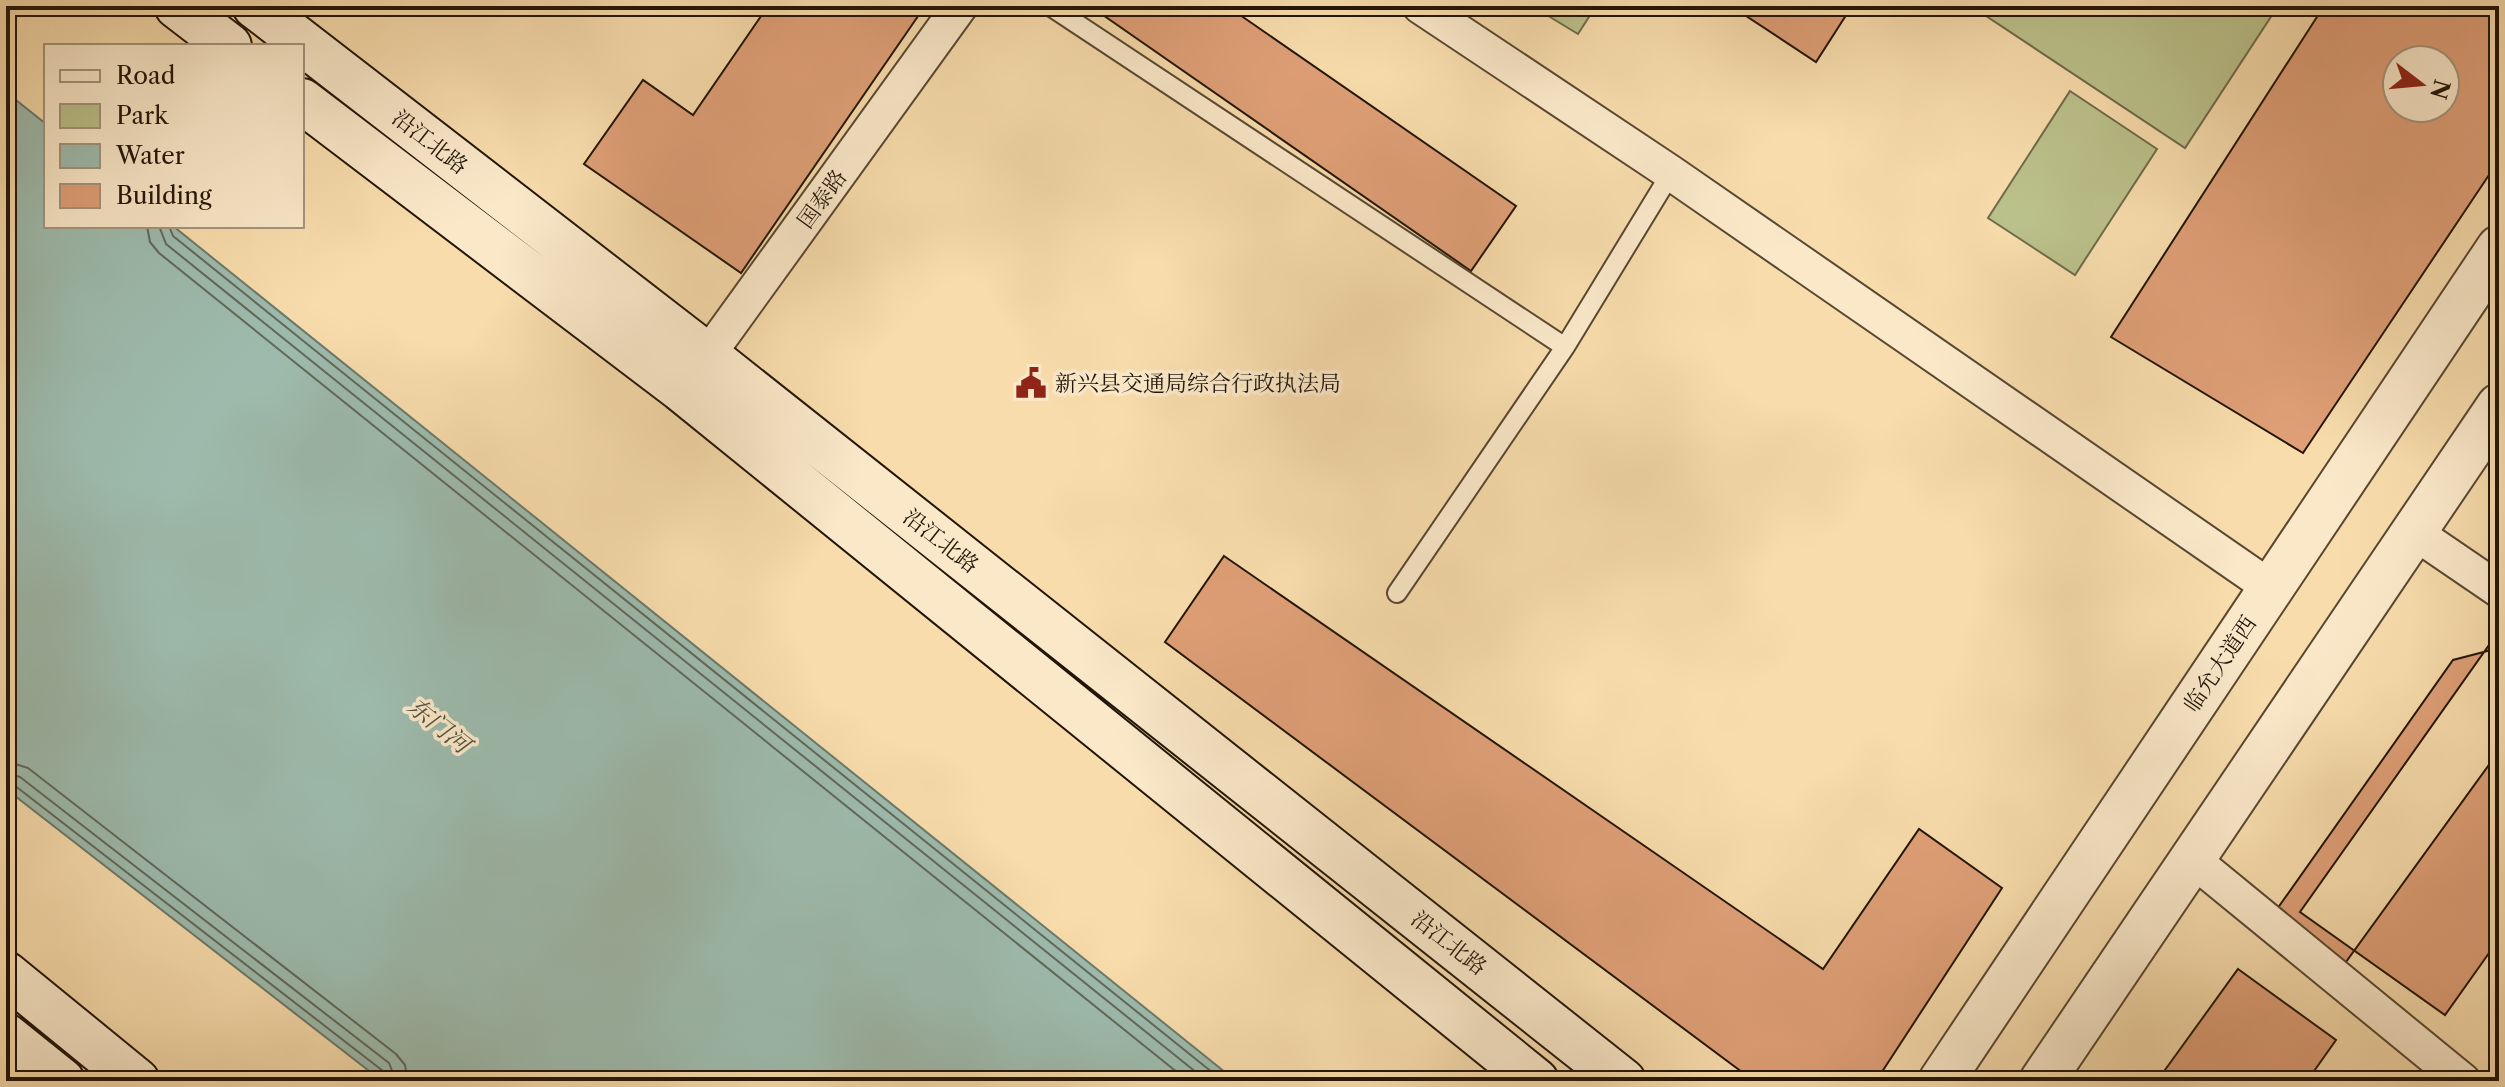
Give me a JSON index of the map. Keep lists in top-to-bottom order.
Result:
{
  "streets": {
    "main road": ["沿江北路", "临允大道西"],
    "street": ["国泰路"]
  },
  "crossings": [
    ["沿江北路", "国泰路"]
  ],
  "water": ["东门河"],
  "places": {
    "public building": ["新兴县交通局综合行政执法局"]
  },
  "legend": [
    "Road",
    "Park",
    "Water",
    "Building"
  ],
  "north": "right"
}
